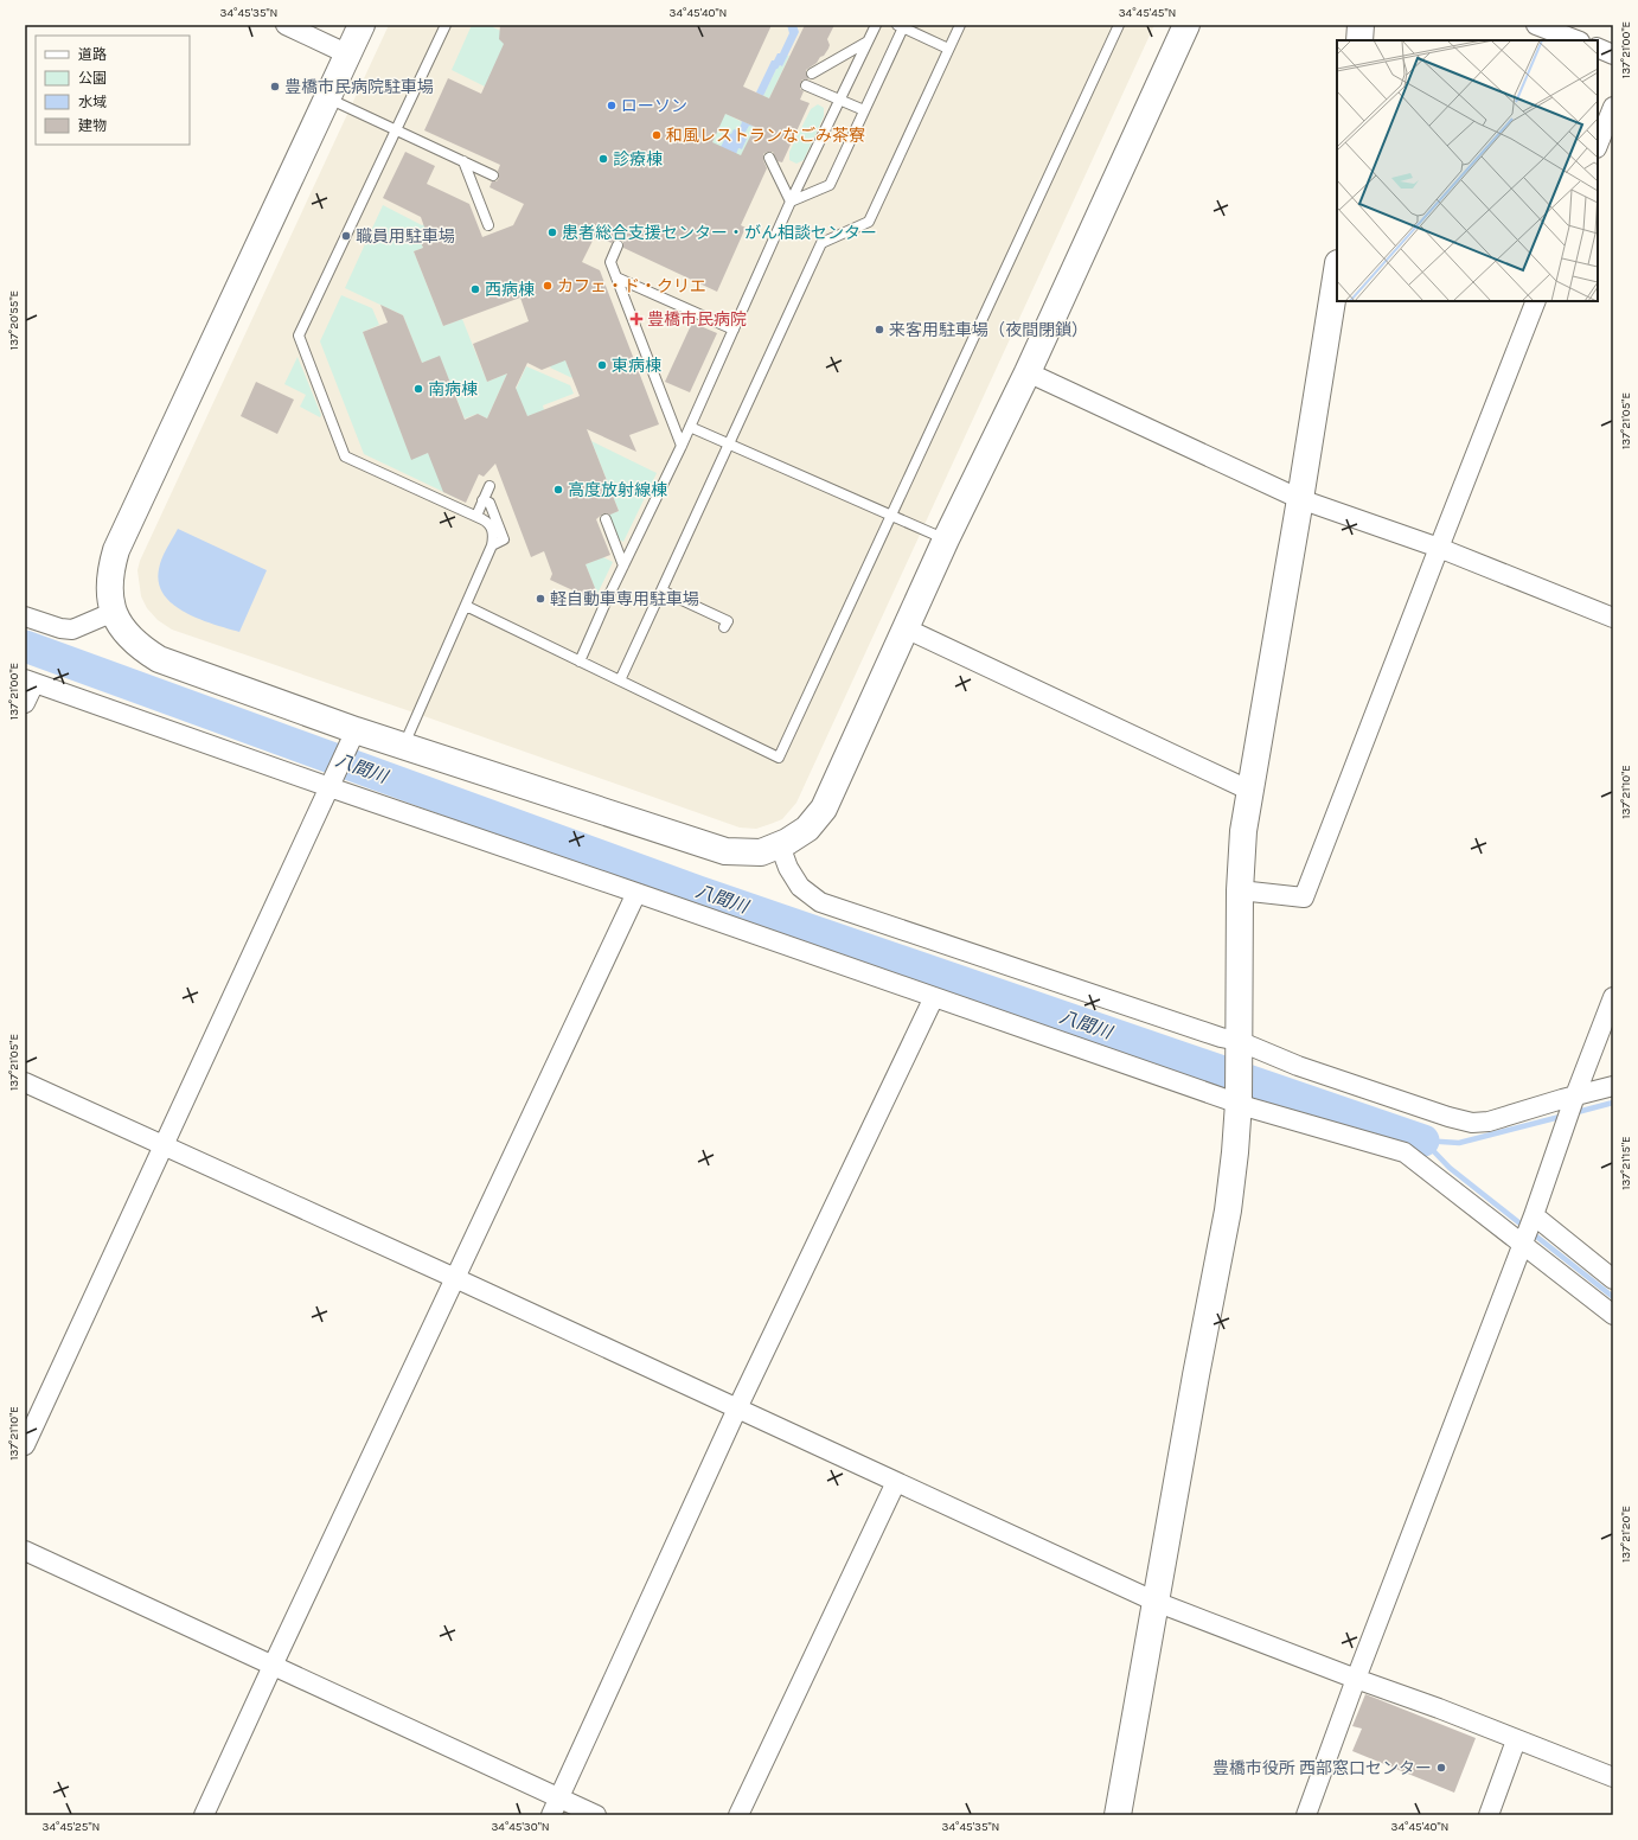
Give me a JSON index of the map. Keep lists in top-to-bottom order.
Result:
{
  "water": ["八間川"],
  "places": {
    "other": [
      "豊橋市民病院駐車場",
      "ローソン",
      "和風レストランなごみ茶寮",
      "診療棟",
      "患者総合支援センター・がん相談センター",
      "職員用駐車場",
      "カフェ・ド・クリエ",
      "西病棟",
      "来客用駐車場（夜間閉鎖）",
      "東病棟",
      "南病棟",
      "高度放射線棟",
      "軽自動車専用駐車場",
      "豊橋市役所 西部窓口センター"
    ],
    "health": ["豊橋市民病院"]
  },
  "legend": [
    "道路",
    "公園",
    "水域",
    "建物"
  ],
  "coordinates": [
    "34°45'35\"N",
    "34°45'40\"N",
    "34°45'45\"N",
    "137°21'00\"E",
    "137°20'55\"E",
    "137°21'05\"E",
    "137°21'10\"E",
    "137°21'15\"E",
    "137°21'20\"E",
    "34°45'25\"N",
    "34°45'30\"N"
  ]
}
